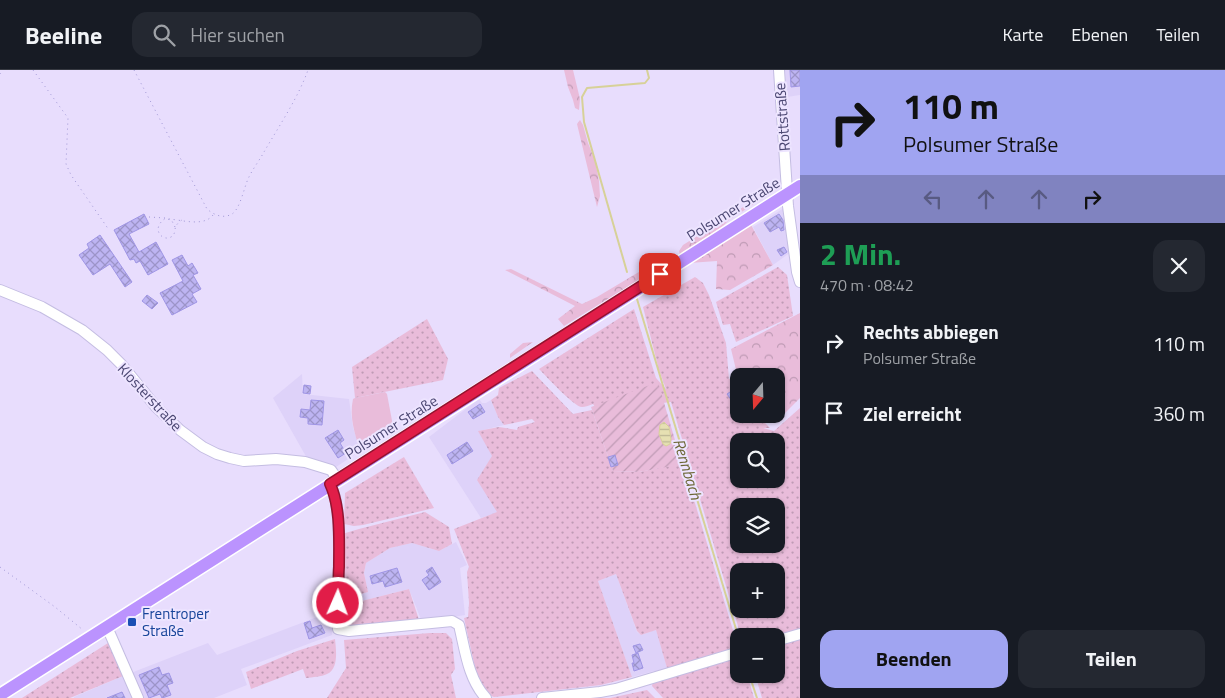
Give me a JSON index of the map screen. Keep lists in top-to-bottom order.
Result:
{
  "streets": {
    "main road": ["Polsumer Straße"],
    "street": ["Rottstraße", "Klosterstraße"]
  },
  "crossings": [
    ["Rottstraße", "Polsumer Straße"],
    ["Polsumer Straße", "Klosterstraße"]
  ],
  "water": ["Rennbach"],
  "places": {
    "transit": ["Frentroper Straße"]
  },
  "north": "bottom",
  "page": {
    "header": "Beeline",
    "search": "Hier suchen",
    "nav": ["Karte", "Ebenen", "Teilen"],
    "turn": ["110 m", "Polsumer Straße"],
    "heading": ["2 Min.", "470 m · 08:42"],
    "list": [
      {
        "name": "Rechts abbiegen",
        "note": "Polsumer Straße",
        "value": "110 m"
      },
      {
        "name": "Ziel erreicht",
        "value": "360 m"
      }
    ],
    "map_buttons": ["+", "−"],
    "buttons": ["Beenden", "Teilen"]
  }
}
